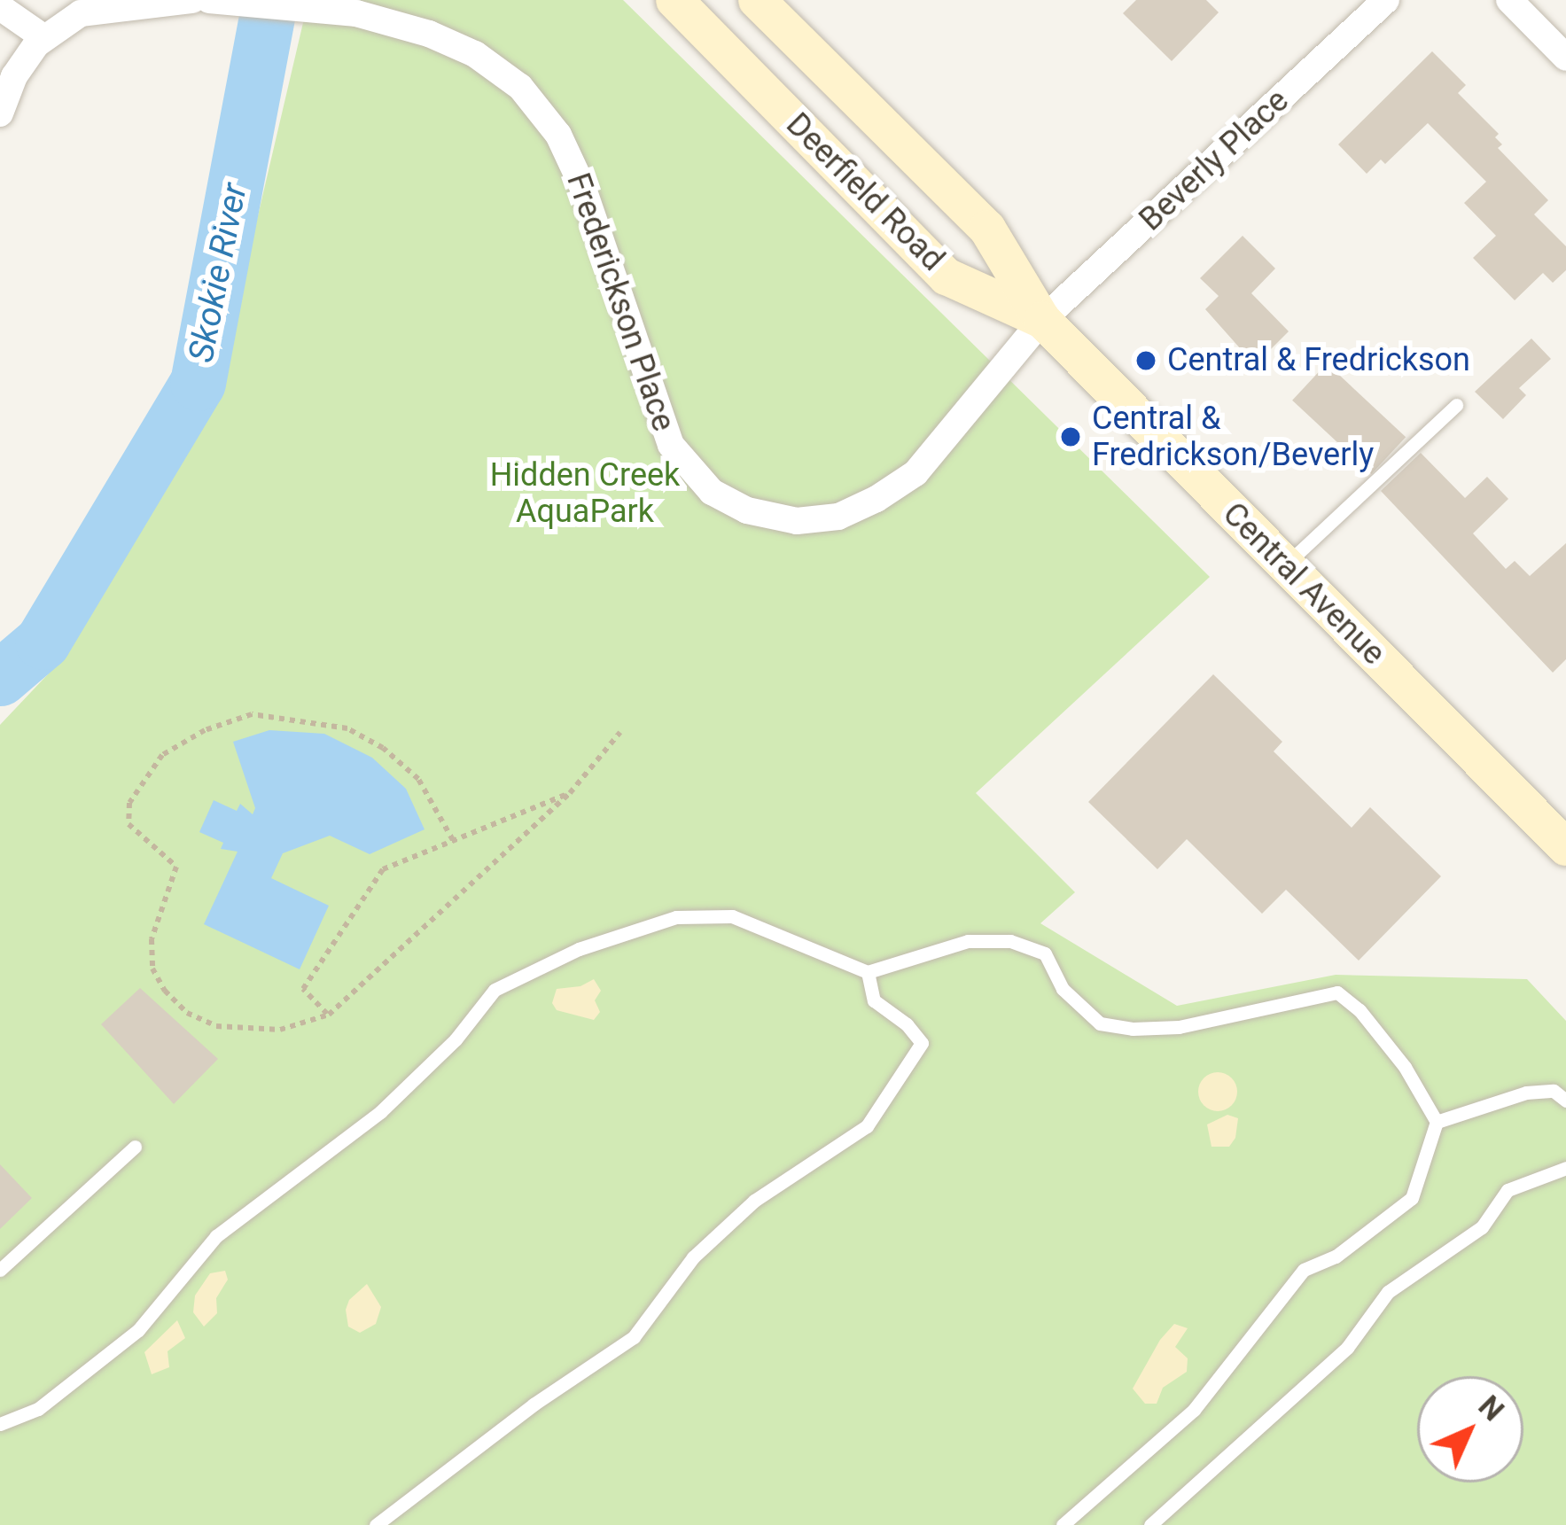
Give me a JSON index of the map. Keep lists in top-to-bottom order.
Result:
{
  "streets": {
    "main road": ["Deerfield Road", "Central Avenue"],
    "street": ["Beverly Place", "Frederickson Place"]
  },
  "crossings": [
    ["Beverly Place", "Deerfield Road"],
    ["Beverly Place", "Frederickson Place"],
    ["Beverly Place", "Central Avenue"],
    ["Deerfield Road", "Frederickson Place"],
    ["Deerfield Road", "Central Avenue"],
    ["Frederickson Place", "Central Avenue"]
  ],
  "water": ["Skokie River"],
  "parks": ["Hidden Creek AquaPark"],
  "places": ["Central & Fredrickson", "Central & Fredrickson/Beverly"],
  "north": "top right"
}
